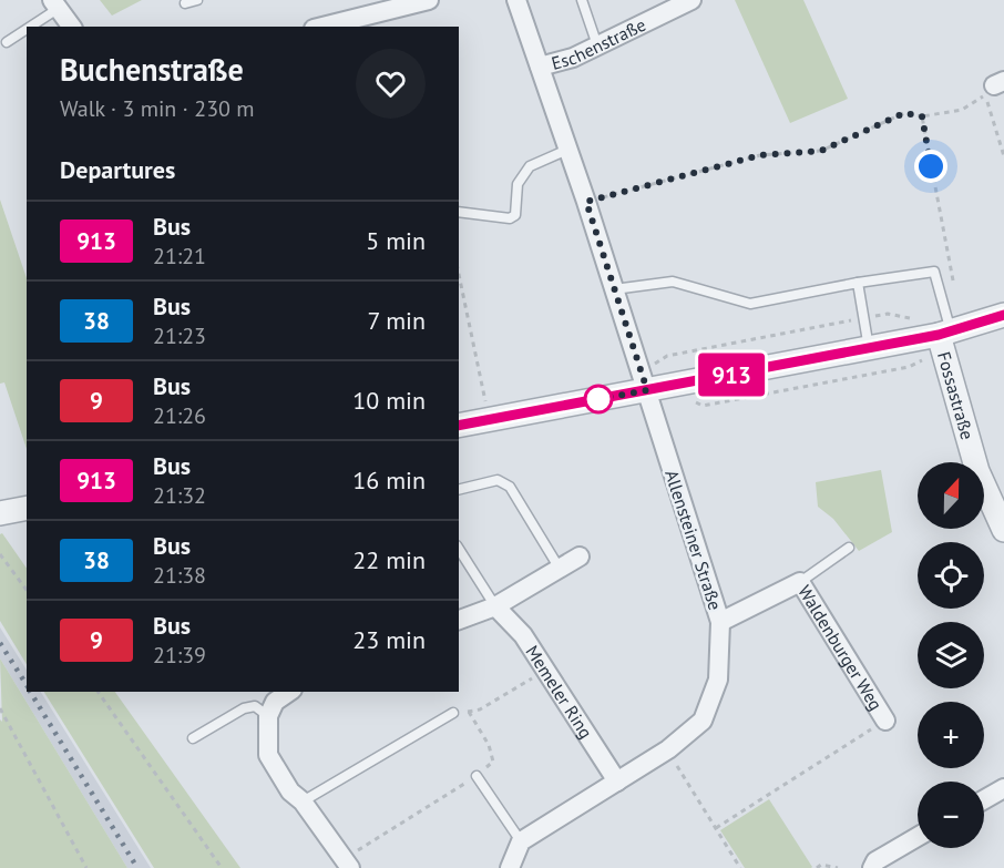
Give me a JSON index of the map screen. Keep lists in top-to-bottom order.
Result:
{
  "streets": {
    "street": [
      "Eschenstraße",
      "Fossastraße",
      "Allensteiner Straße",
      "Waldenburger Weg",
      "Memeler Ring"
    ]
  },
  "crossings": [
    ["Eschenstraße", "Allensteiner Straße"],
    ["Allensteiner Straße", "Waldenburger Weg"],
    ["Allensteiner Straße", "Memeler Ring"]
  ],
  "lines": ["bus line 913"],
  "north": "top",
  "page": {
    "on_map": "913",
    "heading": [
      ["Buchenstraße", "Walk · 3 min · 230 m"],
      "Departures"
    ],
    "list": [
      {
        "mark": "913",
        "name": "Bus",
        "note": "21:21",
        "value": "5 min"
      },
      {
        "mark": "38",
        "name": "Bus",
        "note": "21:23",
        "value": "7 min"
      },
      {
        "mark": "9",
        "name": "Bus",
        "note": "21:26",
        "value": "10 min"
      },
      {
        "mark": "913",
        "name": "Bus",
        "note": "21:32",
        "value": "16 min"
      },
      {
        "mark": "38",
        "name": "Bus",
        "note": "21:38",
        "value": "22 min"
      },
      {
        "mark": "9",
        "name": "Bus",
        "note": "21:39",
        "value": "23 min"
      }
    ],
    "map_buttons": ["+", "−"]
  }
}
